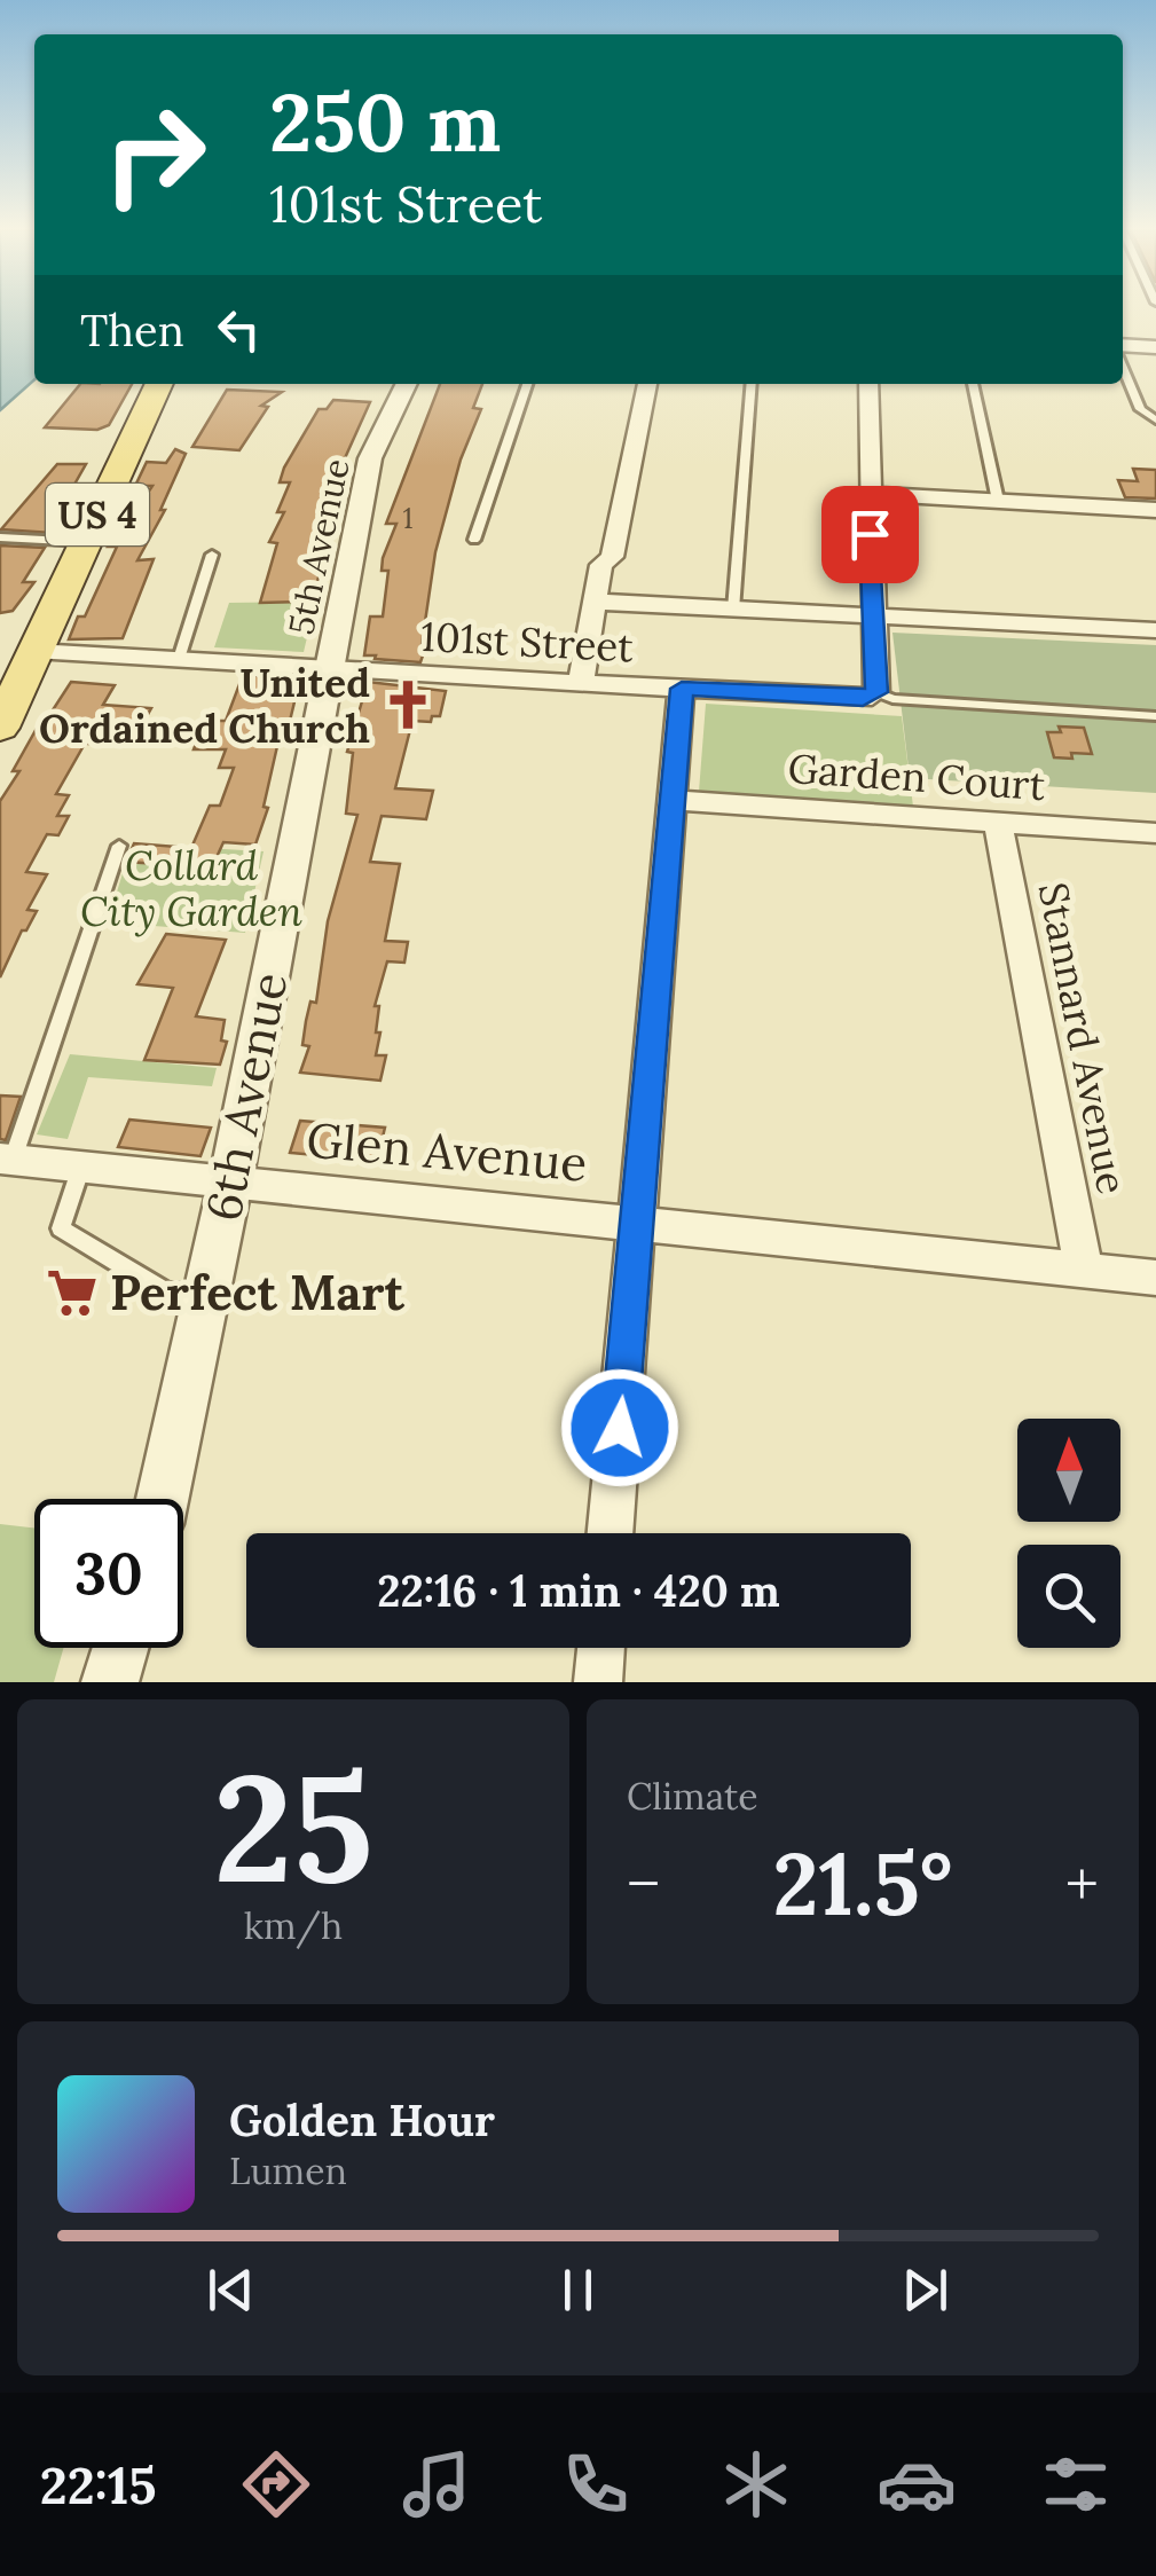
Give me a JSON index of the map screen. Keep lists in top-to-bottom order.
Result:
{
  "streets": {
    "main road": ["US 4"],
    "street": [
      "5th Avenue",
      "101st Street",
      "Garden Court",
      "Stannard Avenue",
      "6th Avenue",
      "Glen Avenue"
    ]
  },
  "crossings": [
    ["US 4", "101st Street"],
    ["5th Avenue", "101st Street"],
    ["5th Avenue", "6th Avenue"],
    ["101st Street", "6th Avenue"],
    ["Garden Court", "Stannard Avenue"],
    ["Stannard Avenue", "Glen Avenue"],
    ["6th Avenue", "Glen Avenue"]
  ],
  "parks": ["Collard City Garden"],
  "places": {
    "church": ["United Ordained Church"],
    "supermarket": ["Perfect Mart"]
  },
  "house_numbers": ["1"],
  "north": "top",
  "page": {
    "turn": ["250 m", "101st Street"],
    "then": "Then",
    "limit": "30",
    "trip": "22:16 · 1 min · 420 m",
    "tile": [
      ["25", "km/h"],
      "Climate"
    ],
    "heat": ["−", "21.5°", "+"],
    "song": ["Golden Hour", "Lumen"],
    "tabs": "22:15"
  }
}
